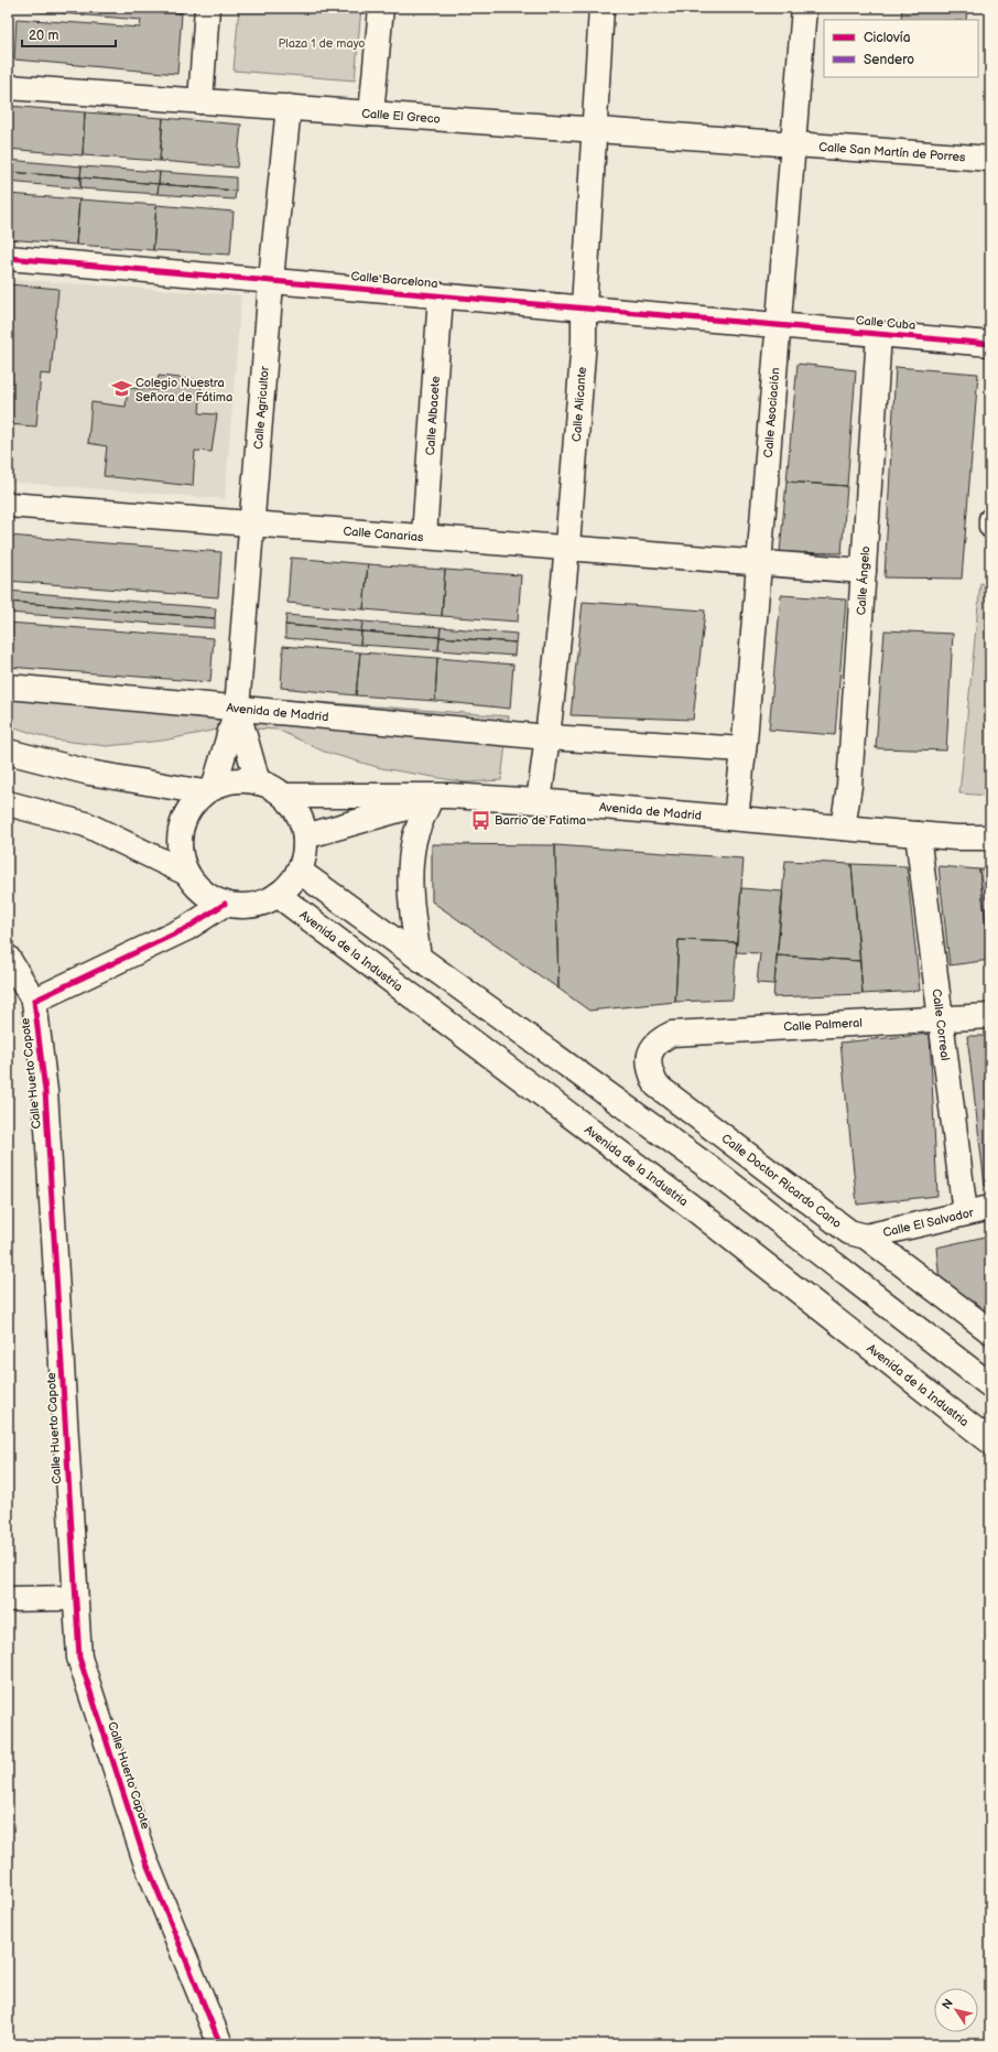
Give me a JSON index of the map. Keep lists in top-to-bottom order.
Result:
{
  "streets": {
    "street": [
      "Calle El Greco",
      "Calle San Martín de Porres",
      "Calle Barcelona",
      "Calle Cuba",
      "Calle Alicante",
      "Calle Agricultor",
      "Calle Asociación",
      "Calle Albacete",
      "Calle Canarias",
      "Calle Ángelo",
      "Avenida de Madrid",
      "Avenida de la Industria",
      "Calle Correal",
      "Calle Palmeral",
      "Calle Huerto Capote",
      "Calle Doctor Ricardo Cano",
      "Calle El Salvador"
    ]
  },
  "crossings": [
    ["Calle El Greco", "Calle San Martín de Porres"],
    ["Calle El Greco", "Calle Alicante"],
    ["Calle El Greco", "Calle Agricultor"],
    ["Calle El Greco", "Calle Asociación"],
    ["Calle San Martín de Porres", "Calle Asociación"],
    ["Calle Barcelona", "Calle Cuba"],
    ["Calle Barcelona", "Calle Alicante"],
    ["Calle Barcelona", "Calle Agricultor"],
    ["Calle Barcelona", "Calle Asociación"],
    ["Calle Barcelona", "Calle Albacete"],
    ["Calle Cuba", "Calle Asociación"],
    ["Calle Cuba", "Calle Ángelo"],
    ["Calle Alicante", "Calle Canarias"],
    ["Calle Alicante", "Avenida de Madrid"],
    ["Calle Agricultor", "Calle Canarias"],
    ["Calle Agricultor", "Avenida de Madrid"],
    ["Calle Agricultor", "Avenida de la Industria"],
    ["Calle Agricultor", "Calle Huerto Capote"],
    ["Calle Asociación", "Calle Canarias"],
    ["Calle Asociación", "Avenida de Madrid"],
    ["Calle Albacete", "Calle Canarias"],
    ["Calle Canarias", "Calle Ángelo"],
    ["Calle Ángelo", "Avenida de Madrid"],
    ["Avenida de Madrid", "Avenida de la Industria"],
    ["Avenida de Madrid", "Calle Correal"],
    ["Avenida de Madrid", "Calle Huerto Capote"],
    ["Avenida de la Industria", "Calle Huerto Capote"],
    ["Calle Correal", "Calle Palmeral"],
    ["Calle Correal", "Calle El Salvador"],
    ["Calle Palmeral", "Calle Doctor Ricardo Cano"],
    ["Calle Doctor Ricardo Cano", "Calle El Salvador"]
  ],
  "parks": ["Plaza 1 de mayo"],
  "places": {
    "school or university": ["Colegio Nuestra Señora de Fátima"],
    "bus stop": ["Barrio de Fatima"]
  },
  "legend": ["Ciclovía", "Sendero"],
  "scale_bar": "20 m",
  "north": "top left"
}
